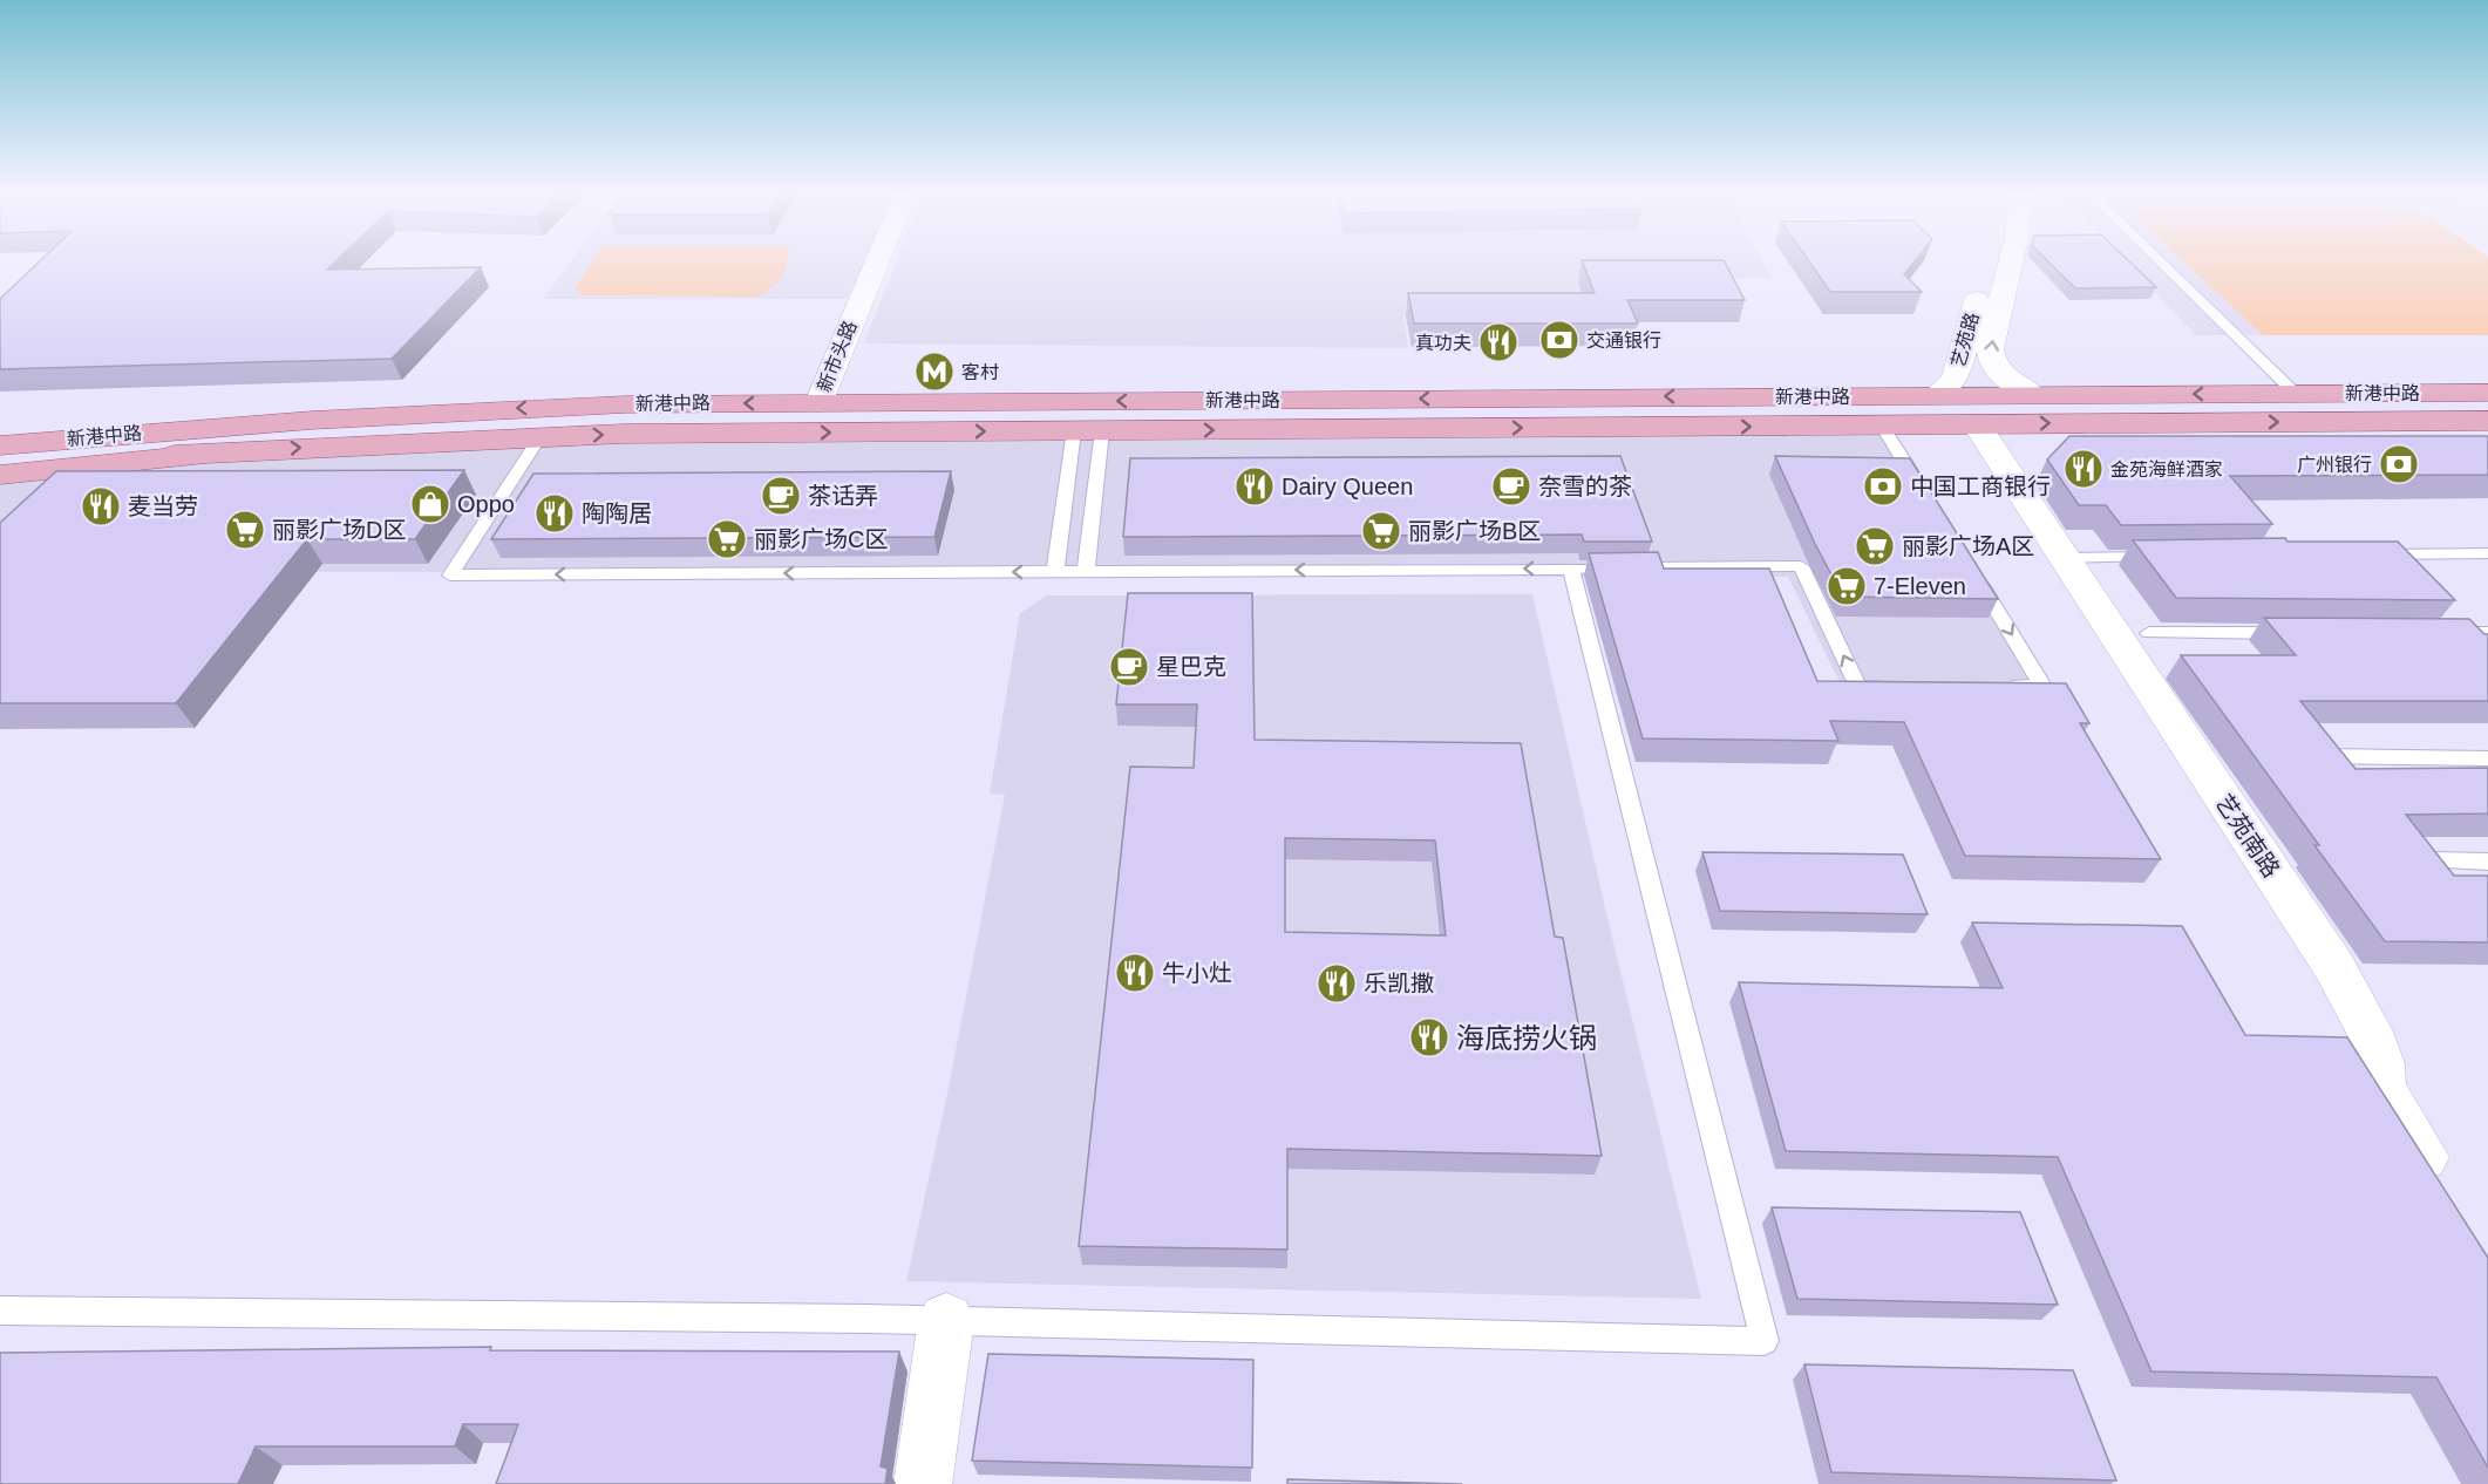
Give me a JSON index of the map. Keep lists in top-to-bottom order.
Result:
{
  "streets": {
    "main road": ["新港中路"],
    "street": ["艺苑路", "新市头路", "艺苑南路"]
  },
  "crossings": [
    ["艺苑路", "新港中路"],
    ["新市头路", "新港中路"],
    ["新港中路", "艺苑南路"]
  ],
  "one_way": ["艺苑路"],
  "places": {
    "bank": ["交通银行", "广州银行", "中国工商银行"],
    "restaurant": [
      "真功夫",
      "金苑海鲜酒家",
      "Dairy Queen",
      "麦当劳",
      "陶陶居",
      "牛小灶",
      "乐凯撒",
      "海底捞火锅"
    ],
    "metro station": ["客村"],
    "cafe": ["奈雪的茶", "茶话弄", "星巴克"],
    "shop": ["Oppo"],
    "supermarket": [
      "丽影广场D区",
      "丽影广场B区",
      "丽影广场C区",
      "丽影广场A区",
      "7-Eleven"
    ]
  }
}
